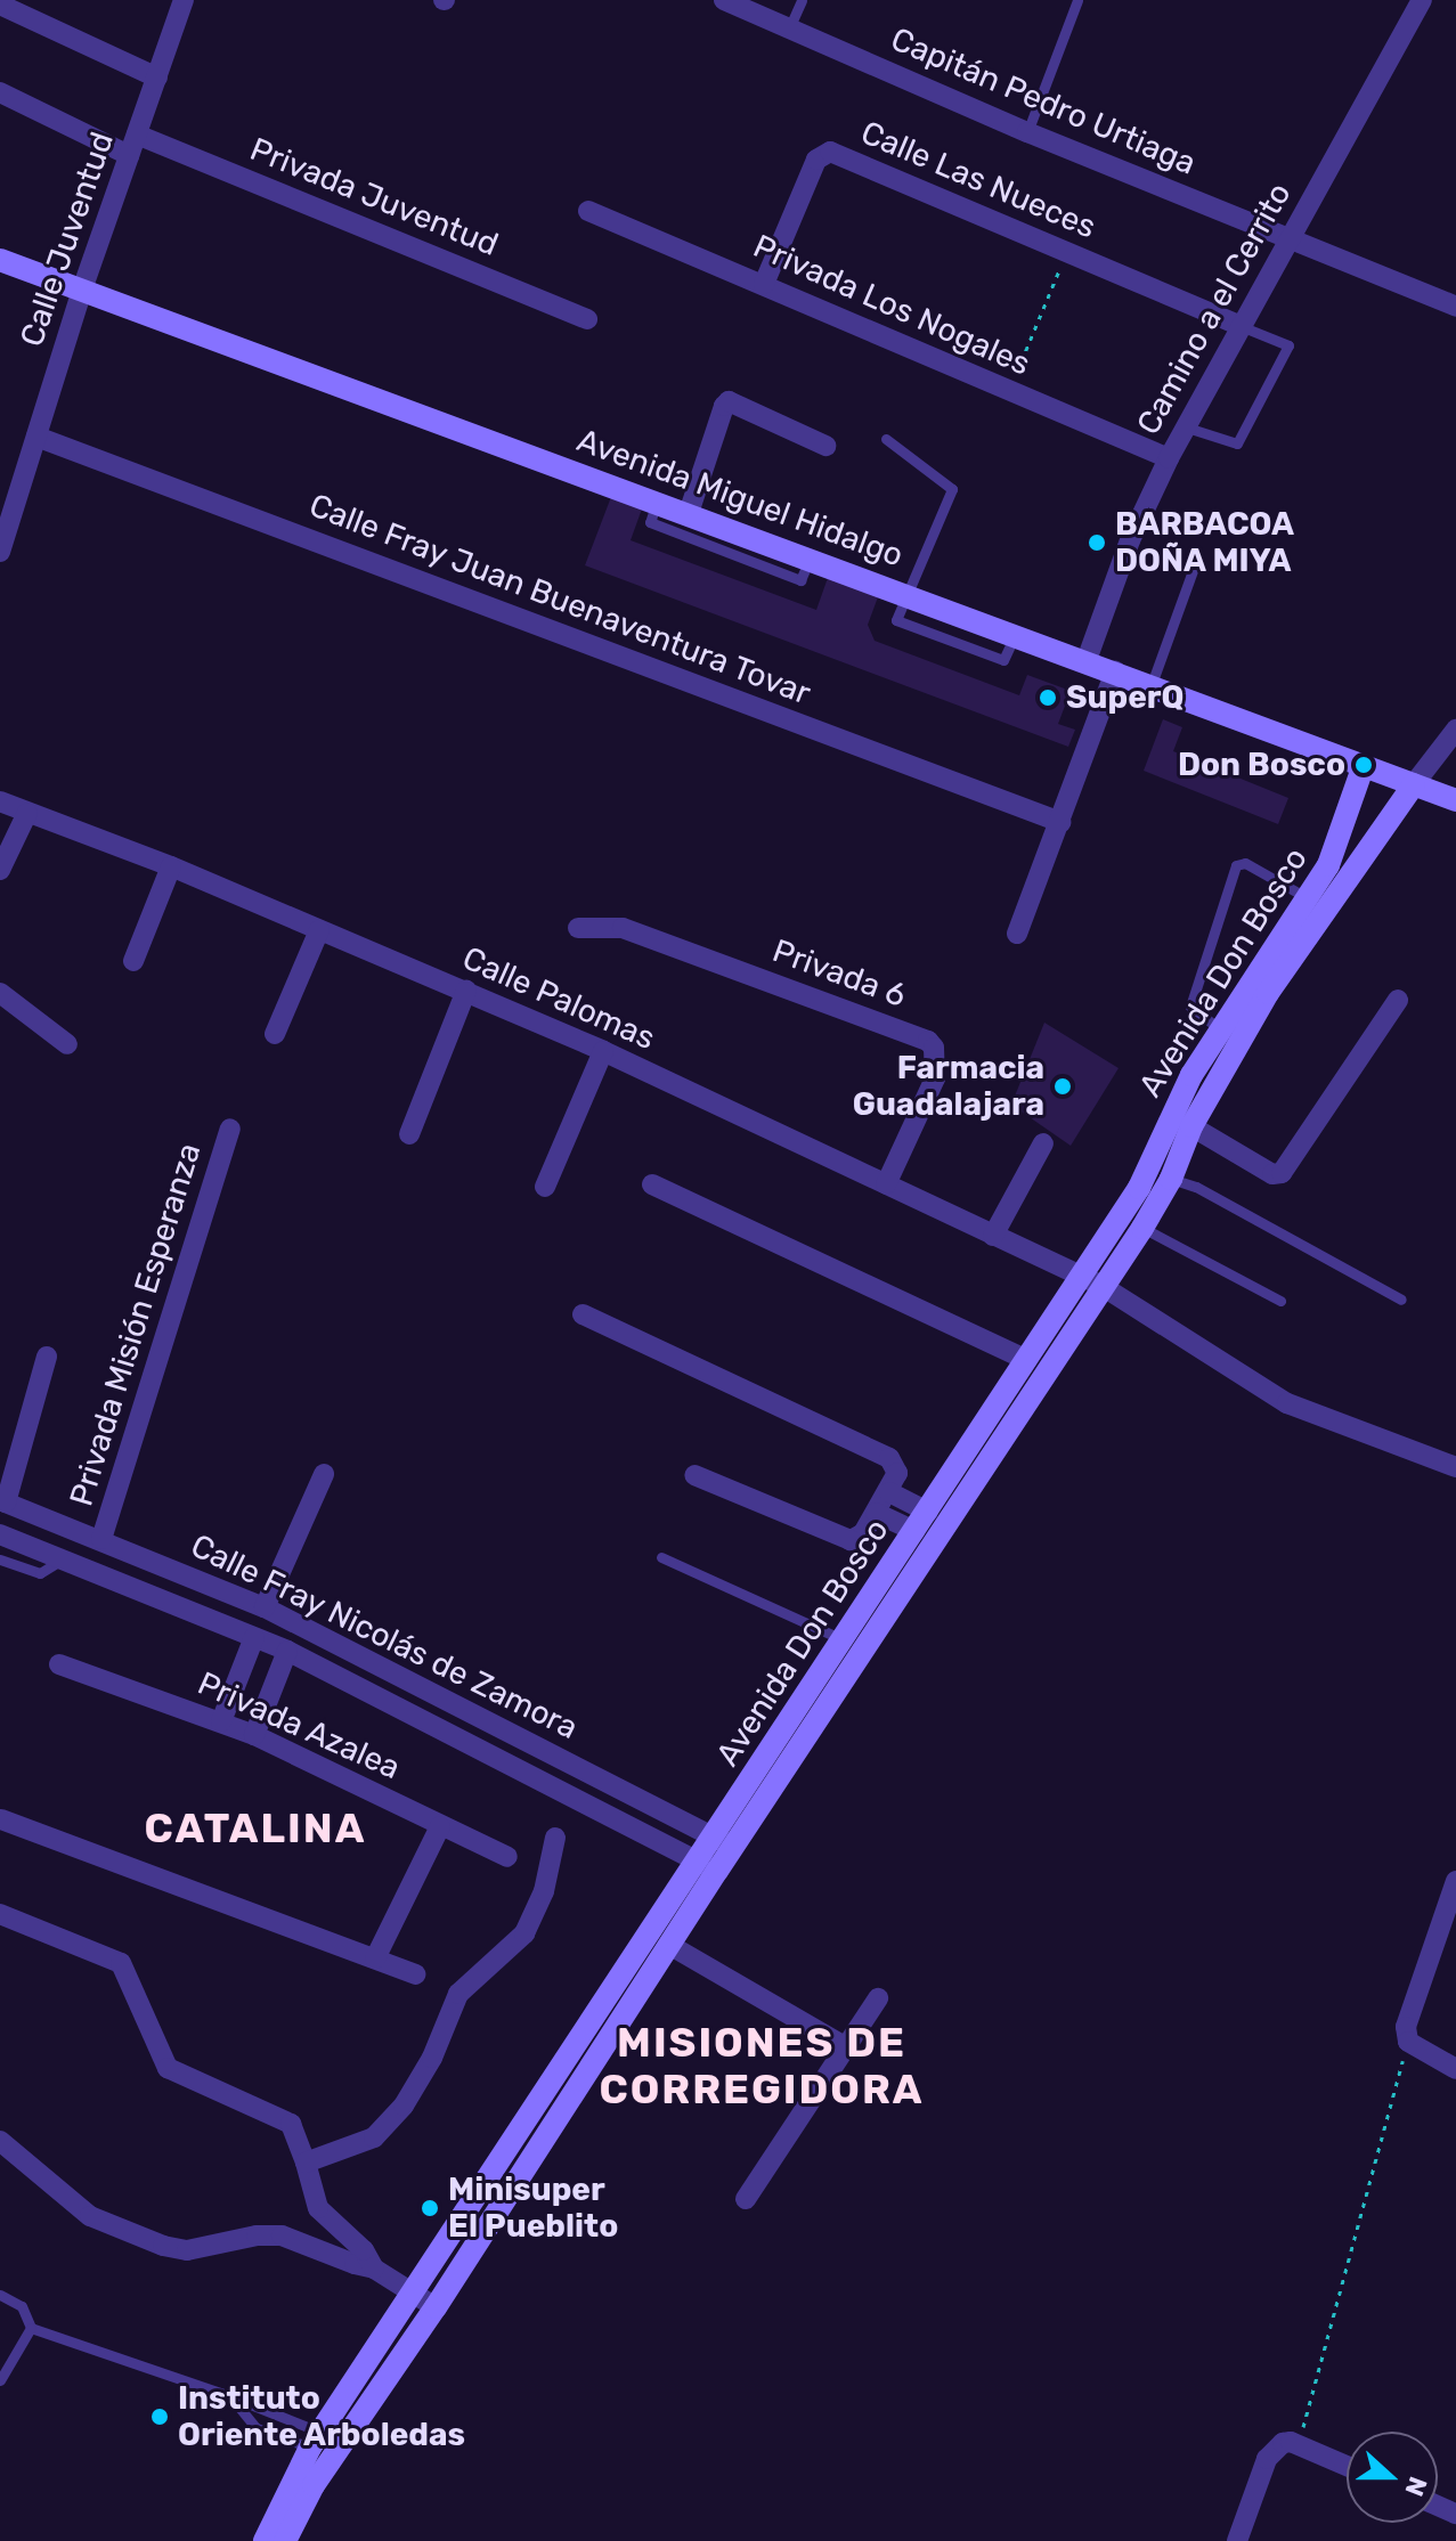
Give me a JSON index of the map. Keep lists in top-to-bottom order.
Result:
{
  "streets": {
    "street": [
      "Capitán Pedro Urtiaga",
      "Calle Las Nueces",
      "Privada Juventud",
      "Calle Juventud",
      "Privada Los Nogales",
      "Camino a el Cerrito",
      "Avenida Miguel Hidalgo",
      "Calle Fray Juan Buenaventura Tovar",
      "Avenida Don Bosco",
      "Privada 6",
      "Calle Palomas",
      "Privada Misión Esperanza",
      "Calle Fray Nicolás de Zamora",
      "Privada Azalea"
    ]
  },
  "crossings": [
    ["Capitán Pedro Urtiaga", "Camino a el Cerrito"],
    ["Calle Las Nueces", "Privada Los Nogales"],
    ["Calle Las Nueces", "Camino a el Cerrito"],
    ["Privada Juventud", "Calle Juventud"],
    ["Calle Juventud", "Avenida Miguel Hidalgo"],
    ["Calle Juventud", "Calle Fray Juan Buenaventura Tovar"],
    ["Privada Los Nogales", "Camino a el Cerrito"],
    ["Camino a el Cerrito", "Avenida Miguel Hidalgo"],
    ["Avenida Miguel Hidalgo", "Avenida Don Bosco"],
    ["Avenida Don Bosco", "Calle Palomas"],
    ["Avenida Don Bosco", "Calle Fray Nicolás de Zamora"],
    ["Privada 6", "Calle Palomas"],
    ["Privada Misión Esperanza", "Calle Fray Nicolás de Zamora"]
  ],
  "districts": ["CATALINA", "MISIONES DE CORREGIDORA"],
  "places": [
    "BARBACOA DOÑA MIYA",
    "SuperQ",
    "Don Bosco",
    "Farmacia Guadalajara",
    "Minisuper El Pueblito",
    "Instituto Oriente Arboledas"
  ],
  "north": "right"
}
